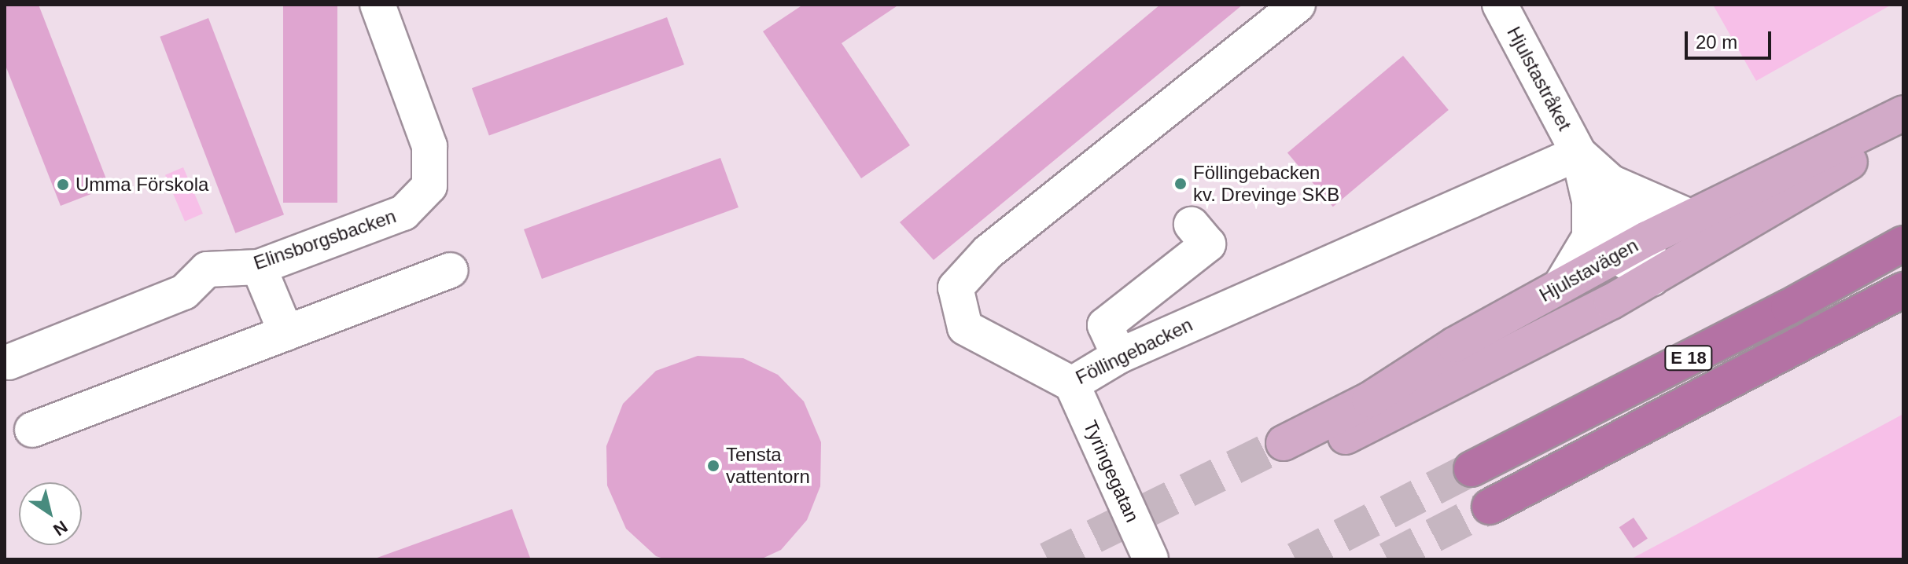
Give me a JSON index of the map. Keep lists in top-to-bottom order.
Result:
{
  "streets": {
    "highway": ["E 18"],
    "main road": ["Hjulstavägen"],
    "street": [
      "Hjulstastråket",
      "Elinsborgsbacken",
      "Föllingebacken",
      "Tyringegatan"
    ]
  },
  "crossings": [
    ["Hjulstastråket", "Hjulstavägen"],
    ["Hjulstastråket", "Föllingebacken"],
    ["Föllingebacken", "Tyringegatan"]
  ],
  "places": ["Föllingebacken kv. Drevinge SKB", "Umma Förskola", "Tensta vattentorn"],
  "scale_bar": "20 m",
  "north": "bottom right"
}
